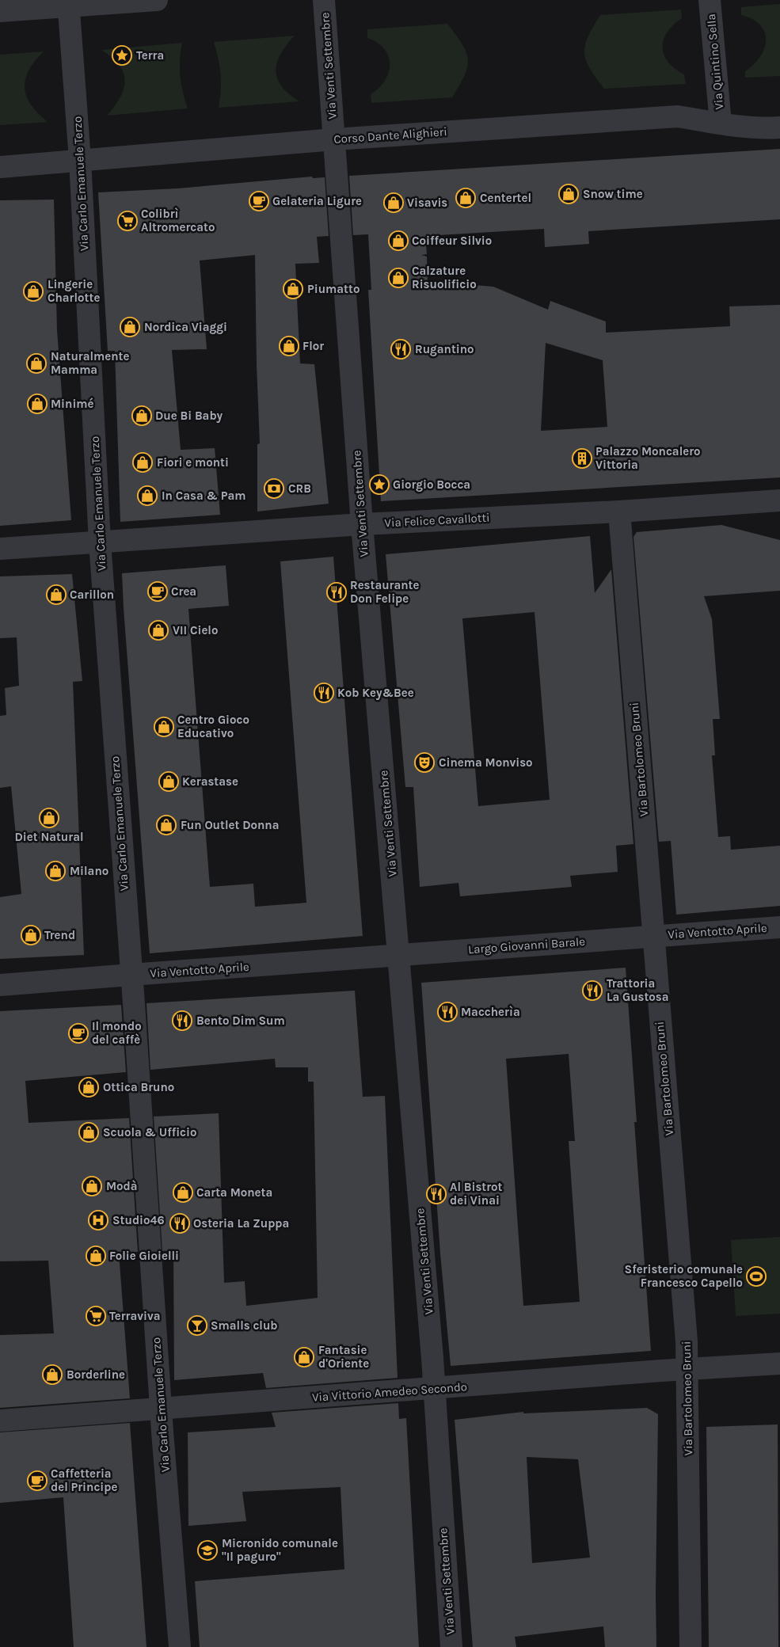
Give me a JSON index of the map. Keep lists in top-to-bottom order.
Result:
{
  "streets": {
    "street": [
      "Via Quintino Sella",
      "Via Venti Settembre",
      "Corso Dante Alighieri",
      "Via Carlo Emanuele Terzo",
      "Via Felice Cavallotti",
      "Via Bartolomeo Bruni",
      "Via Ventotto Aprile",
      "Largo Giovanni Barale",
      "Via Vittorio Amedeo Secondo"
    ]
  },
  "crossings": [
    ["Via Quintino Sella", "Corso Dante Alighieri"],
    ["Via Venti Settembre", "Corso Dante Alighieri"],
    ["Via Venti Settembre", "Via Felice Cavallotti"],
    ["Via Venti Settembre", "Via Ventotto Aprile"],
    ["Via Venti Settembre", "Largo Giovanni Barale"],
    ["Via Venti Settembre", "Via Vittorio Amedeo Secondo"],
    ["Corso Dante Alighieri", "Via Carlo Emanuele Terzo"],
    ["Via Carlo Emanuele Terzo", "Via Felice Cavallotti"],
    ["Via Carlo Emanuele Terzo", "Via Ventotto Aprile"],
    ["Via Carlo Emanuele Terzo", "Via Vittorio Amedeo Secondo"],
    ["Via Felice Cavallotti", "Via Bartolomeo Bruni"],
    ["Via Bartolomeo Bruni", "Via Ventotto Aprile"],
    ["Via Bartolomeo Bruni", "Largo Giovanni Barale"],
    ["Via Bartolomeo Bruni", "Via Vittorio Amedeo Secondo"],
    ["Via Ventotto Aprile", "Largo Giovanni Barale"]
  ],
  "places": {
    "place": ["Terra", "Giorgio Bocca"],
    "shop": [
      "Snow time",
      "Centertel",
      "Visavis",
      "Coiffeur Silvio",
      "Calzature Risuolificio",
      "Piumatto",
      "Lingerie Charlotte",
      "Nordica Viaggi",
      "Flor",
      "Naturalmente Mamma",
      "Minimé",
      "Due Bi Baby",
      "Fiori e monti",
      "In Casa & Pam",
      "Carillon",
      "VII Cielo",
      "Centro Gioco Educativo",
      "Kerastase",
      "Diet Natural",
      "Fun Outlet Donna",
      "Milano",
      "Trend",
      "Ottica Bruno",
      "Scuola & Ufficio",
      "Modà",
      "Carta Moneta",
      "Folie Gioielli",
      "Fantasie d'Oriente",
      "Borderline"
    ],
    "cafe": [
      "Gelateria Ligure",
      "Crea",
      "Il mondo del caffè",
      "Caffetteria del Principe"
    ],
    "supermarket": ["Colibrì Altromercato", "Terraviva"],
    "restaurant": [
      "Rugantino",
      "Restaurante Don Felipe",
      "Kob Key&Bee",
      "Trattoria La Gustosa",
      "Maccherìa",
      "Bento Dim Sum",
      "Al Bistrot dei Vinai",
      "Osteria La Zuppa"
    ],
    "building": ["Palazzo Moncalero Vittoria"],
    "bank": ["CRB"],
    "theatre": ["Cinema Monviso"],
    "hospital": ["Studio46"],
    "sports": ["Sferisterio comunale Francesco Capello"],
    "bar": ["Smalls club"],
    "school or university": ["Micronido comunale \"Il paguro\""]
  }
}
